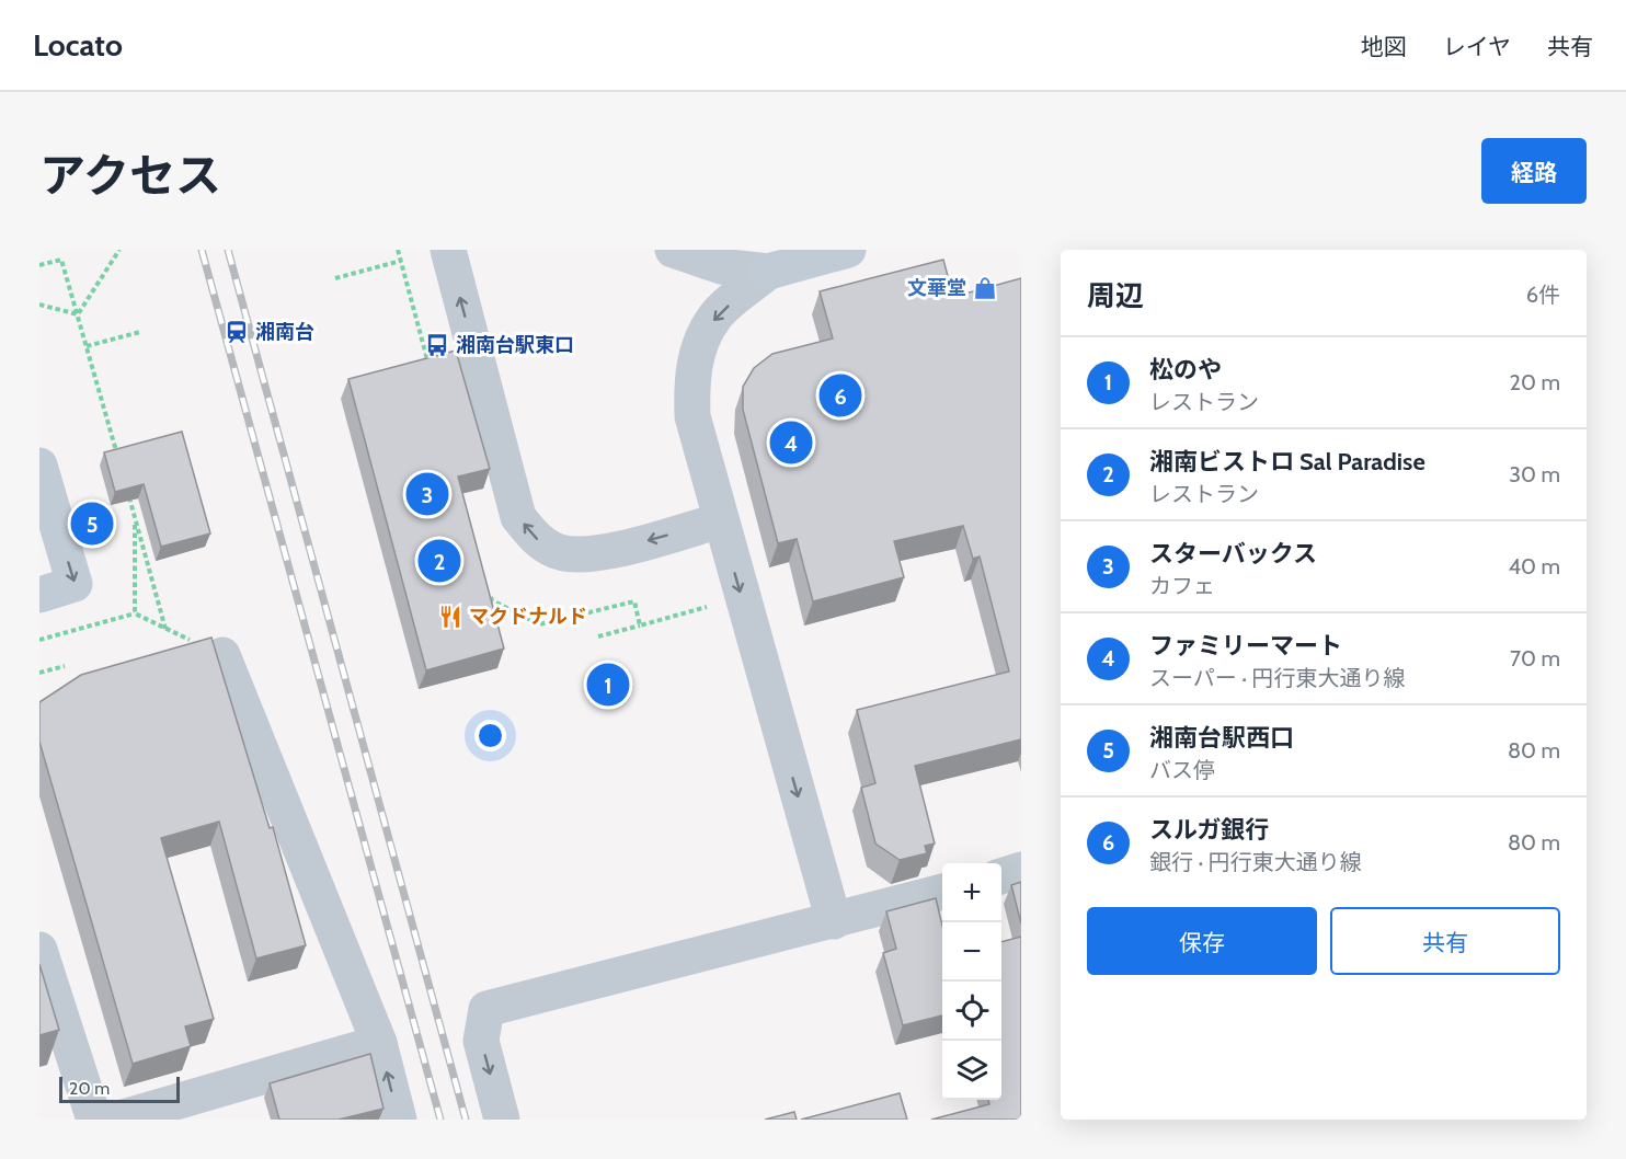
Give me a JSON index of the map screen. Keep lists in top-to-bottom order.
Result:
{
  "places": {
    "shop": ["文華堂"],
    "station": ["湘南台"],
    "bus stop": ["湘南台駅東口"],
    "restaurant": ["マクドナルド"]
  },
  "scale_bar": "20 m",
  "page": {
    "header": "Locato",
    "nav": ["地図", "レイヤ", "共有"],
    "title": "アクセス",
    "buttons": [
      "経路",
      ["保存", "共有"]
    ],
    "heading": ["周辺", "6件"],
    "list": [
      {
        "mark": "1",
        "name": "松のや",
        "note": "レストラン",
        "value": "20 m"
      },
      {
        "mark": "2",
        "name": "湘南ビストロ Sal Paradise",
        "note": "レストラン",
        "value": "30 m"
      },
      {
        "mark": "3",
        "name": "スターバックス",
        "note": "カフェ",
        "value": "40 m"
      },
      {
        "mark": "4",
        "name": "ファミリーマート",
        "note": "スーパー · 円行東大通り線",
        "value": "70 m"
      },
      {
        "mark": "5",
        "name": "湘南台駅西口",
        "note": "バス停",
        "value": "80 m"
      },
      {
        "mark": "6",
        "name": "スルガ銀行",
        "note": "銀行 · 円行東大通り線",
        "value": "80 m"
      }
    ],
    "pins": [
      "6",
      "4",
      "3",
      "5",
      "2",
      "1"
    ],
    "map_buttons": ["+", "−"],
    "scale": "20 m"
  }
}
